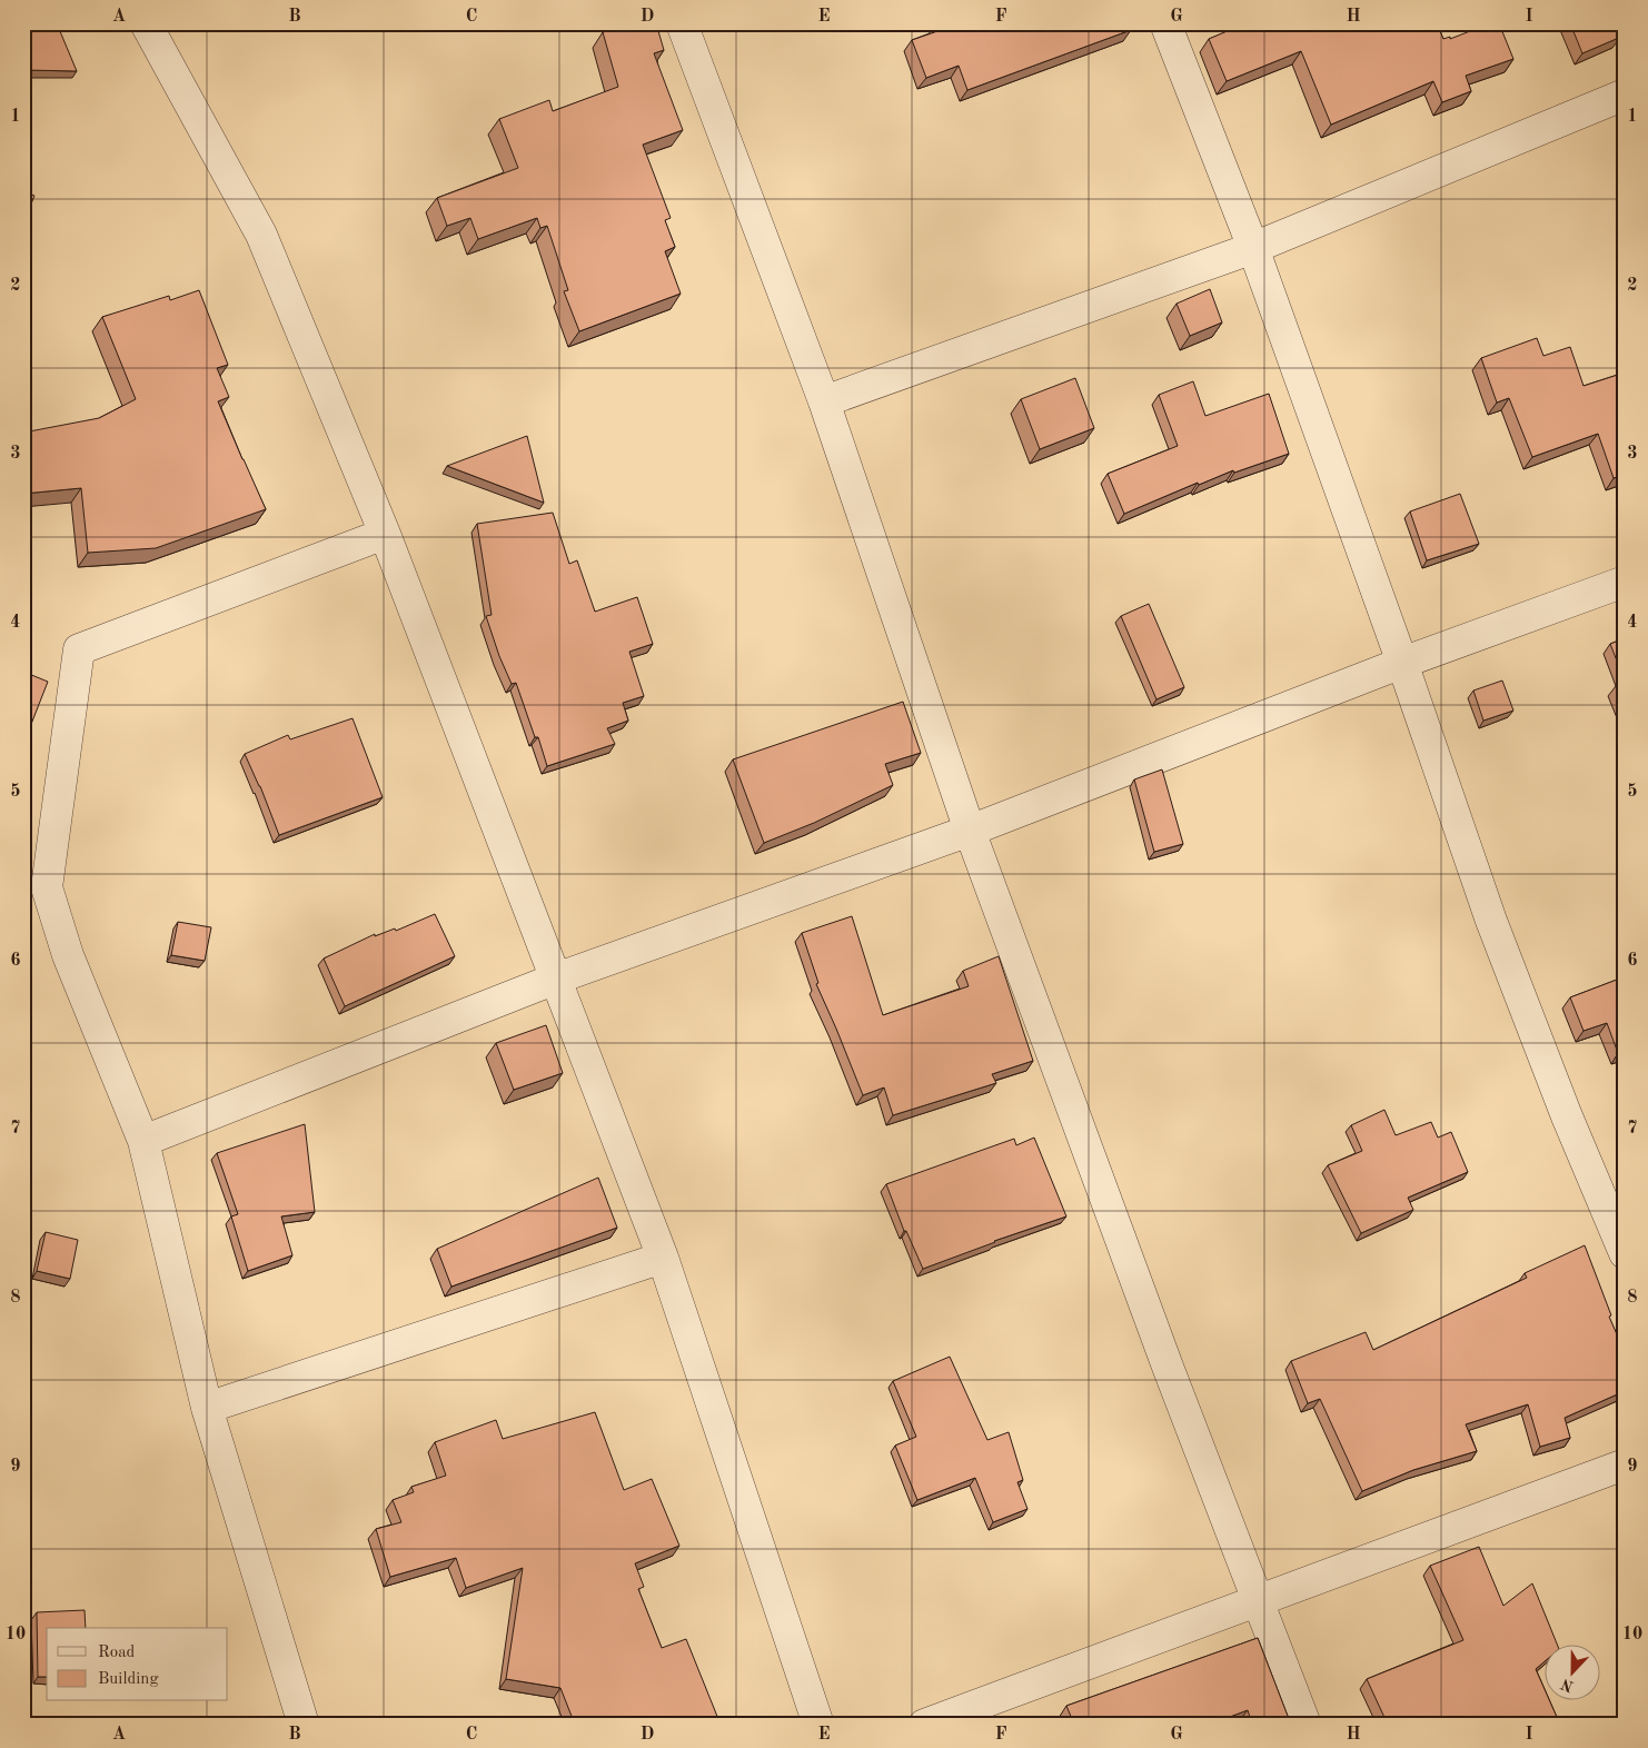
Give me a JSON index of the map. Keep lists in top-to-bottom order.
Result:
{
  "legend": ["Road", "Building"],
  "north": "bottom",
  "grid": {
    "columns": [
      "A",
      "B",
      "C",
      "D",
      "E",
      "F",
      "G",
      "H",
      "I"
    ],
    "rows": [
      "1",
      "2",
      "3",
      "4",
      "5",
      "6",
      "7",
      "8",
      "9",
      "10"
    ]
  }
}
